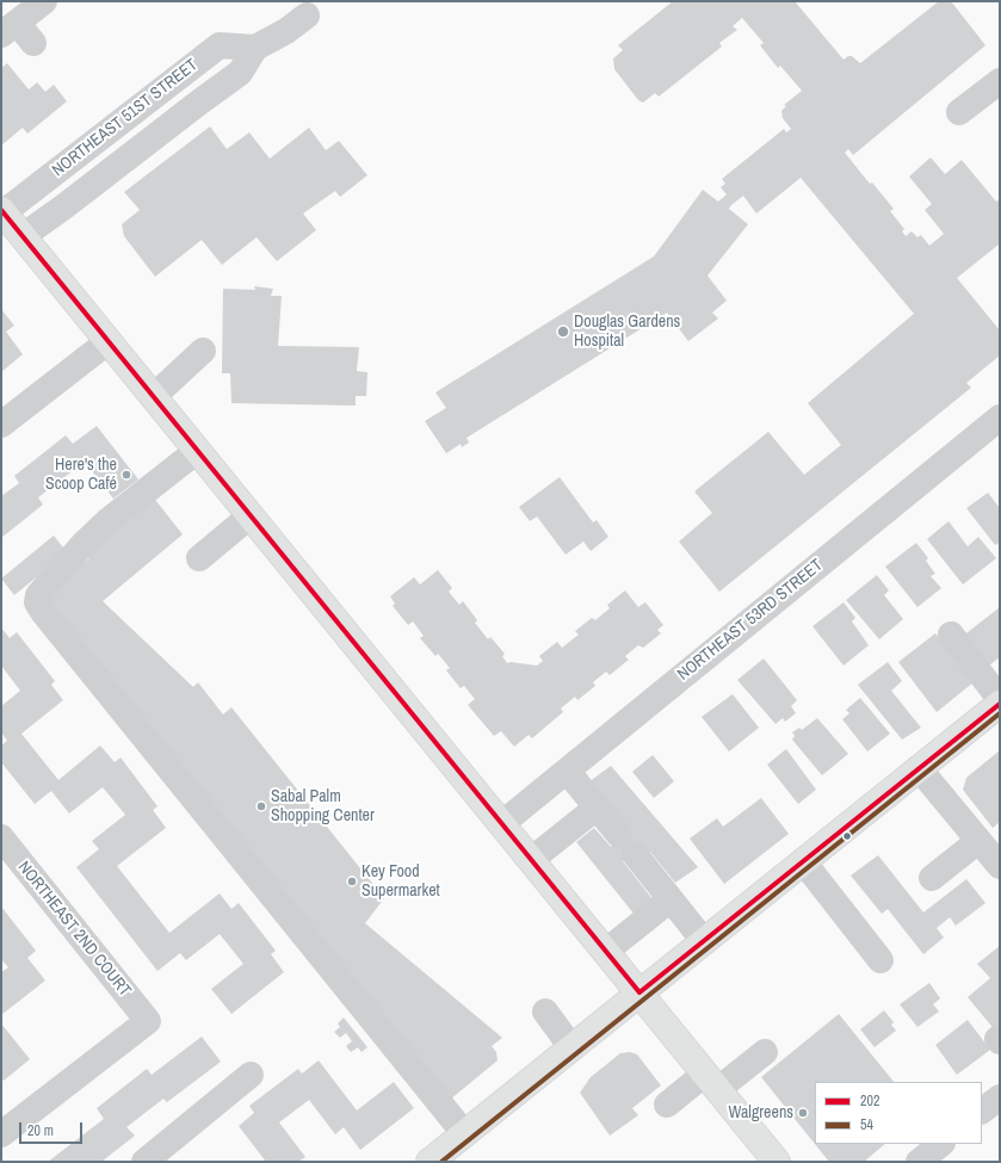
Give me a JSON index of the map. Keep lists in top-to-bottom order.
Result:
{
  "streets": {
    "street": ["NORTHEAST 51ST STREET", "NORTHEAST 53RD STREET", "NORTHEAST 2ND COURT"]
  },
  "places": [
    "Douglas Gardens Hospital",
    "Here's the Scoop Café",
    "Sabal Palm Shopping Center",
    "Key Food Supermarket",
    "Walgreens"
  ],
  "lines": ["transit line 202", "transit line 54"],
  "legend": ["202", "54"],
  "scale_bar": "20 m"
}
